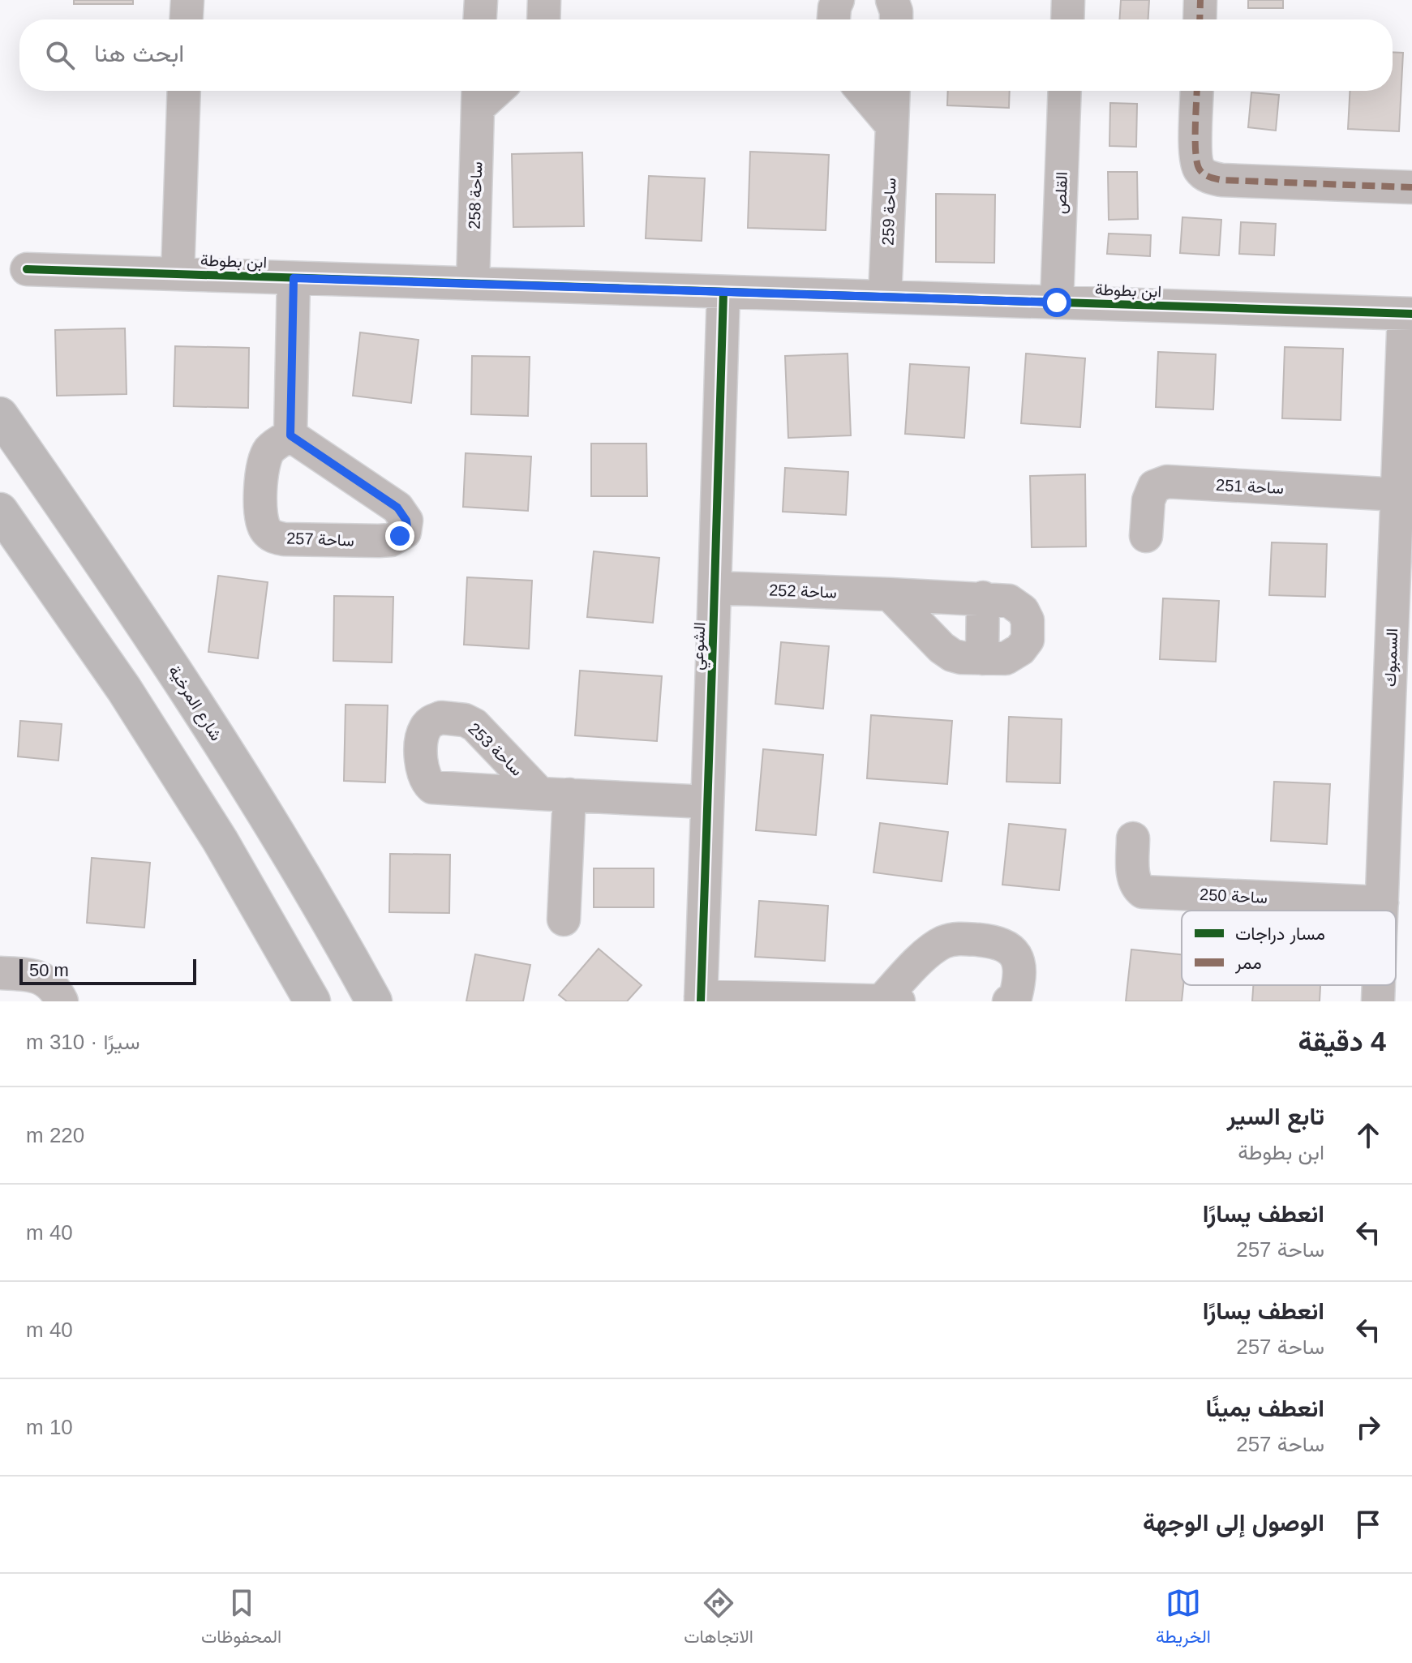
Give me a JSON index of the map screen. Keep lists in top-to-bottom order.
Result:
{
  "streets": {
    "highway": ["شارع المرخية"],
    "street": [
      "القلص",
      "ساحة 258",
      "ساحة 259",
      "ابن بطوطة",
      "ساحة 251",
      "ساحة 257",
      "ساحة 252",
      "الشوعي",
      "السمبوك",
      "ساحة 250"
    ]
  },
  "crossings": [
    ["القلص", "ابن بطوطة"],
    ["ساحة 258", "ابن بطوطة"],
    ["ساحة 259", "ابن بطوطة"],
    ["ابن بطوطة", "الشوعي"],
    ["ابن بطوطة", "السمبوك"],
    ["ساحة 251", "السمبوك"],
    ["ساحة 252", "الشوعي"],
    ["السمبوك", "ساحة 250"]
  ],
  "legend": ["مسار دراجات", "ممر"],
  "scale_bar": "50 m",
  "page": {
    "search": "ابحث هنا",
    "scale": "50 m",
    "heading": ["4 دقيقة", "سيرًا · 310 m"],
    "list": [
      ["تابع السير", "ابن بطوطة", "220 m"],
      ["انعطف يسارًا", "ساحة 257", "40 m"],
      ["انعطف يسارًا", "ساحة 257", "40 m"],
      ["انعطف يمينًا", "ساحة 257", "10 m"],
      "الوصول إلى الوجهة"
    ],
    "nav": ["الخريطة", "الاتجاهات", "المحفوظات"]
  }
}
